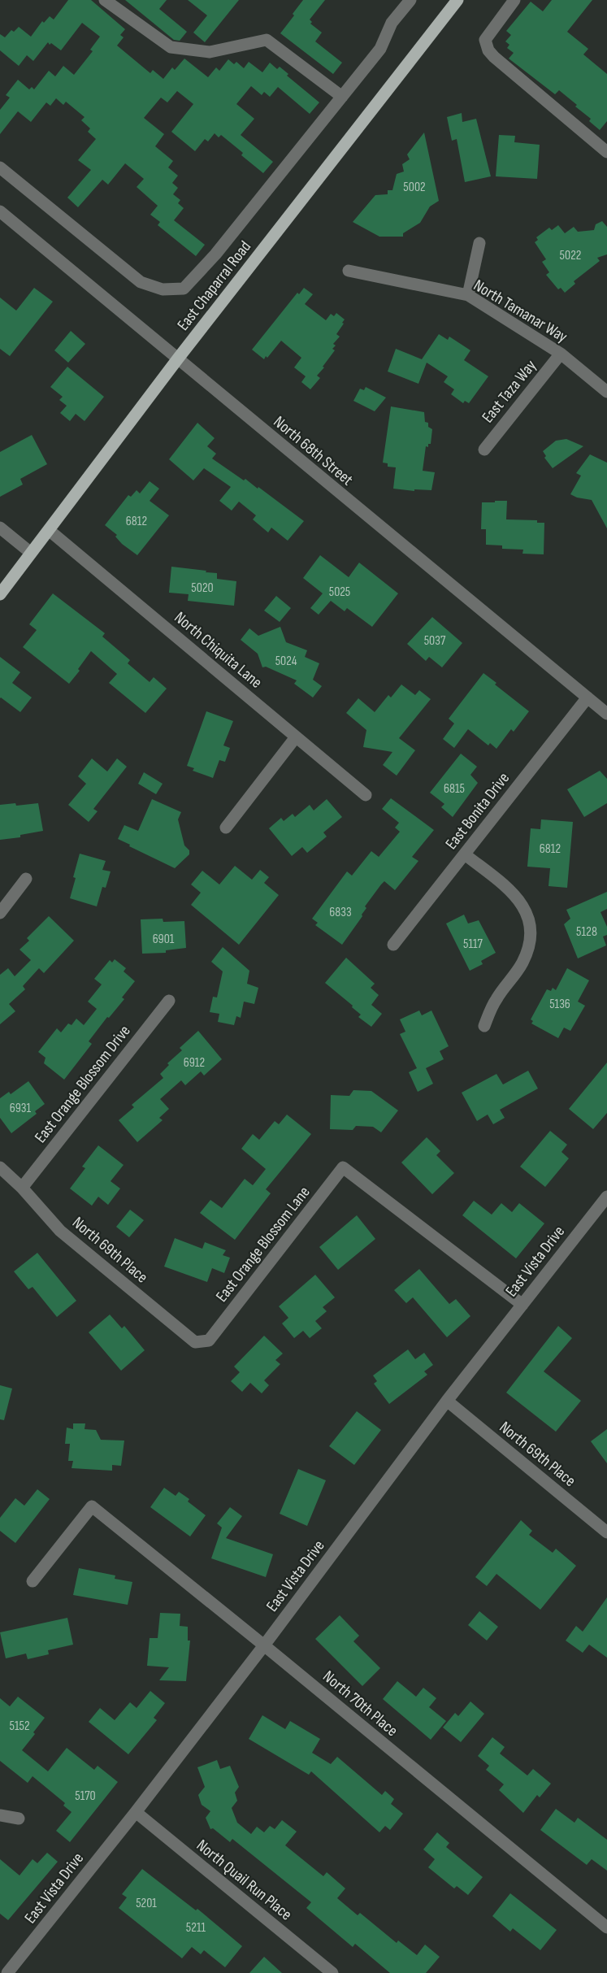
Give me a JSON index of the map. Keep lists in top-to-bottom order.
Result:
{
  "streets": {
    "main road": ["East Chaparral Road"],
    "street": [
      "North Tamanar Way",
      "East Taza Way",
      "North 68th Street",
      "North Chiquita Lane",
      "East Bonita Drive",
      "East Orange Blossom Drive",
      "East Orange Blossom Lane",
      "North 69th Place",
      "East Vista Drive",
      "North 70th Place",
      "North Quail Run Place"
    ]
  },
  "crossings": [
    ["East Chaparral Road", "North 68th Street"],
    ["East Chaparral Road", "North Chiquita Lane"],
    ["North Tamanar Way", "East Taza Way"],
    ["North 68th Street", "East Bonita Drive"],
    ["East Orange Blossom Drive", "North 69th Place"],
    ["East Orange Blossom Lane", "North 69th Place"],
    ["East Orange Blossom Lane", "East Vista Drive"],
    ["North 69th Place", "East Vista Drive"],
    ["East Vista Drive", "North 70th Place"],
    ["East Vista Drive", "North Quail Run Place"]
  ],
  "house_numbers": [
    "5002",
    "5022",
    "6812",
    "5020",
    "5025",
    "5037",
    "5024",
    "6815",
    "6812",
    "6833",
    "5128",
    "6901",
    "5117",
    "5136",
    "6912",
    "6931",
    "5152",
    "5170",
    "5201",
    "5211"
  ]
}
